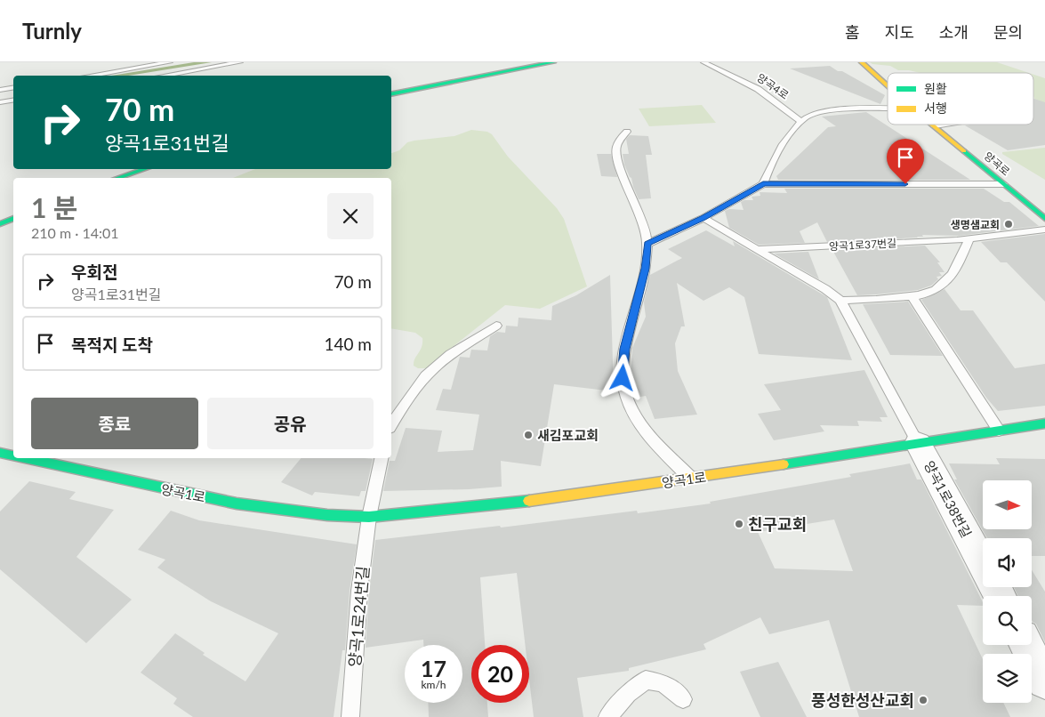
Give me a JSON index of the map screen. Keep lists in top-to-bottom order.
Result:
{
  "streets": {
    "street": ["양곡로", "양곡1로", "양곡1로38번길"],
    "lane": ["양곡4로", "양곡1로37번길", "양곡1로24번길"]
  },
  "crossings": [
    ["양곡1로", "양곡1로38번길"],
    ["양곡1로", "양곡1로24번길"]
  ],
  "places": [
    "생명샘교회",
    "새김포교회",
    "친구교회",
    "풍성한성산교회"
  ],
  "legend": ["원활", "서행"],
  "north": "right",
  "page": {
    "header": "Turnly",
    "nav": [
      "홈",
      "지도",
      "소개",
      "문의"
    ],
    "turn": ["70 m", "양곡1로31번길"],
    "heading": ["1 분", "210 m · 14:01"],
    "list": [
      {
        "name": "우회전",
        "note": "양곡1로31번길",
        "value": "70 m"
      },
      {
        "name": "목적지 도착",
        "value": "140 m"
      }
    ],
    "buttons": ["종료", "공유"],
    "speed": "17 km/h",
    "limit": "20"
  }
}
